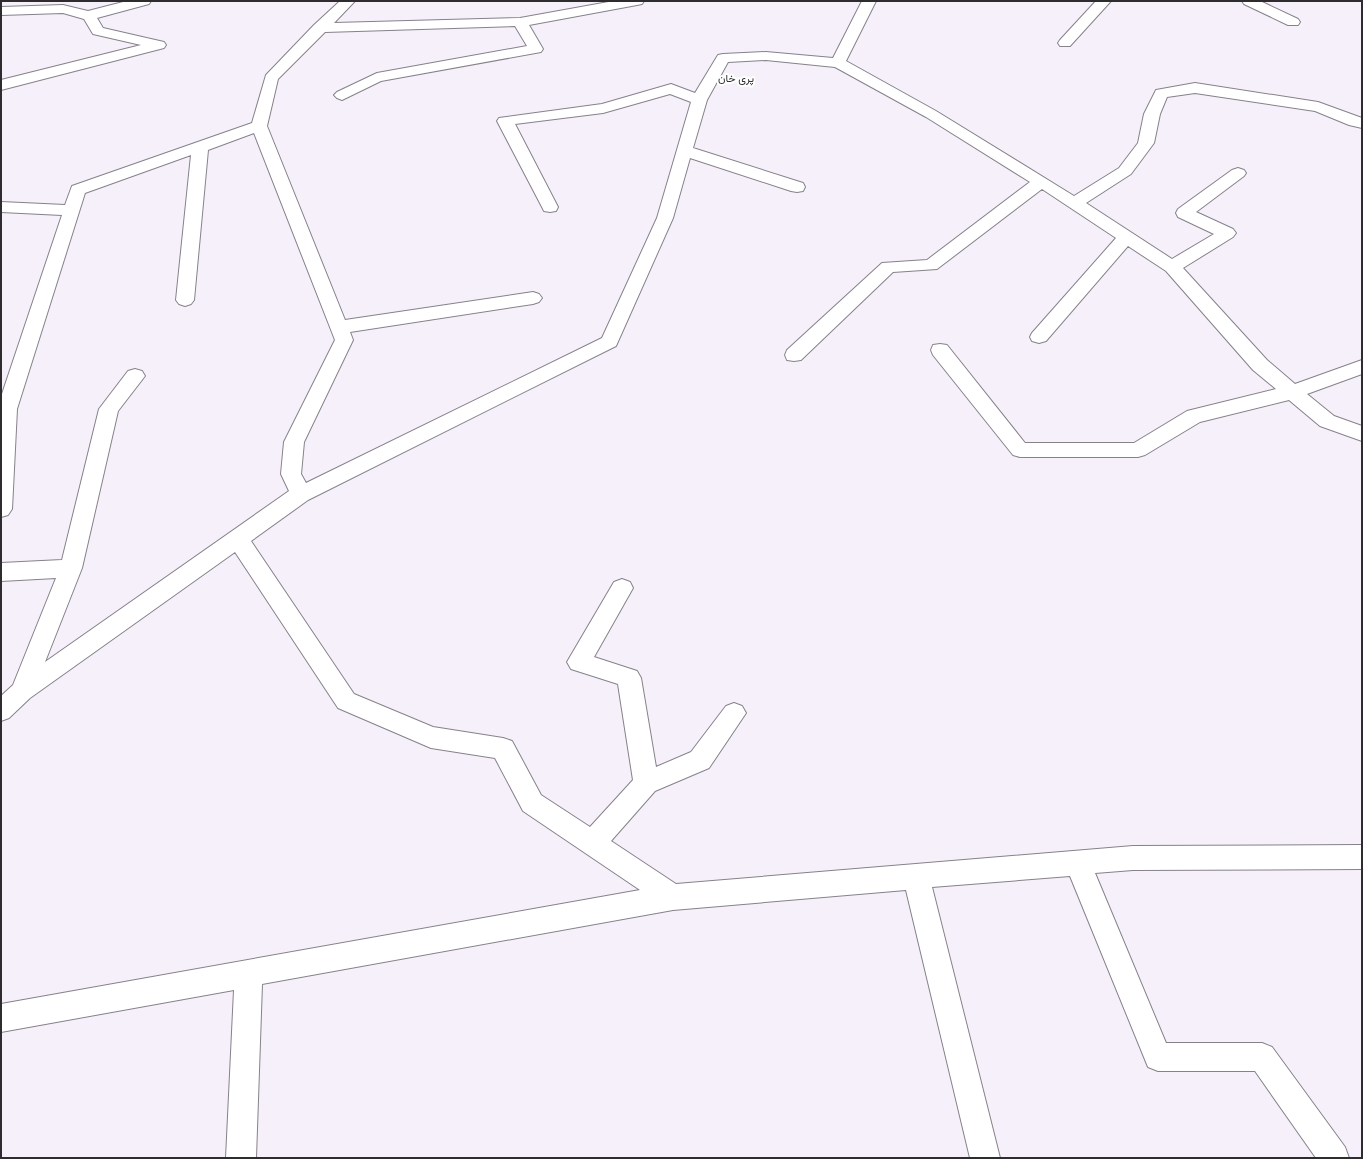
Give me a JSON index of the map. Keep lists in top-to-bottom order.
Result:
{
  "districts": ["پری خان"]
}
